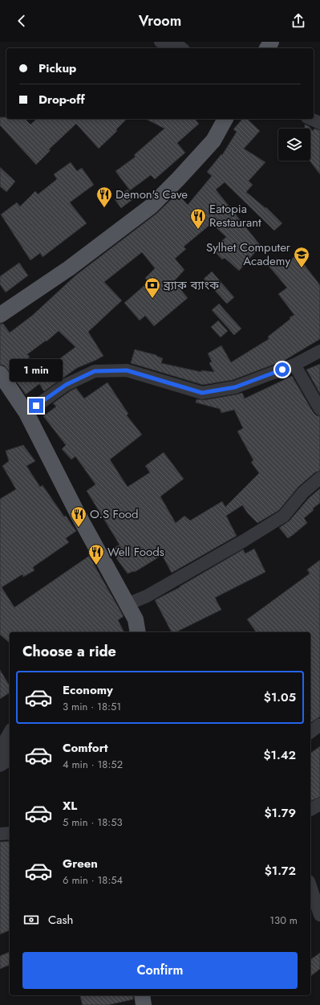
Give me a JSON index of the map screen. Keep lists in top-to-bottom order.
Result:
{
  "places": {
    "restaurant": [
      "Demon's Cave",
      "Eatopia Restaurant",
      "O.S Food",
      "Well Foods"
    ],
    "school or university": ["Sylhet Computer Academy"],
    "bank": ["ব্র্যাক ব্যাংক"]
  },
  "page": {
    "header": "Vroom",
    "banner": ["Pickup", "Drop-off"],
    "bubble": "1 min",
    "heading": "Choose a ride",
    "list": [
      {
        "name": "Economy",
        "note": "3 min · 18:51",
        "value": "$1.05"
      },
      {
        "name": "Comfort",
        "note": "4 min · 18:52",
        "value": "$1.42"
      },
      {
        "name": "XL",
        "note": "5 min · 18:53",
        "value": "$1.79"
      },
      {
        "name": "Green",
        "note": "6 min · 18:54",
        "value": "$1.72"
      }
    ],
    "pay": ["Cash", "130 m"],
    "buttons": "Confirm"
  }
}
